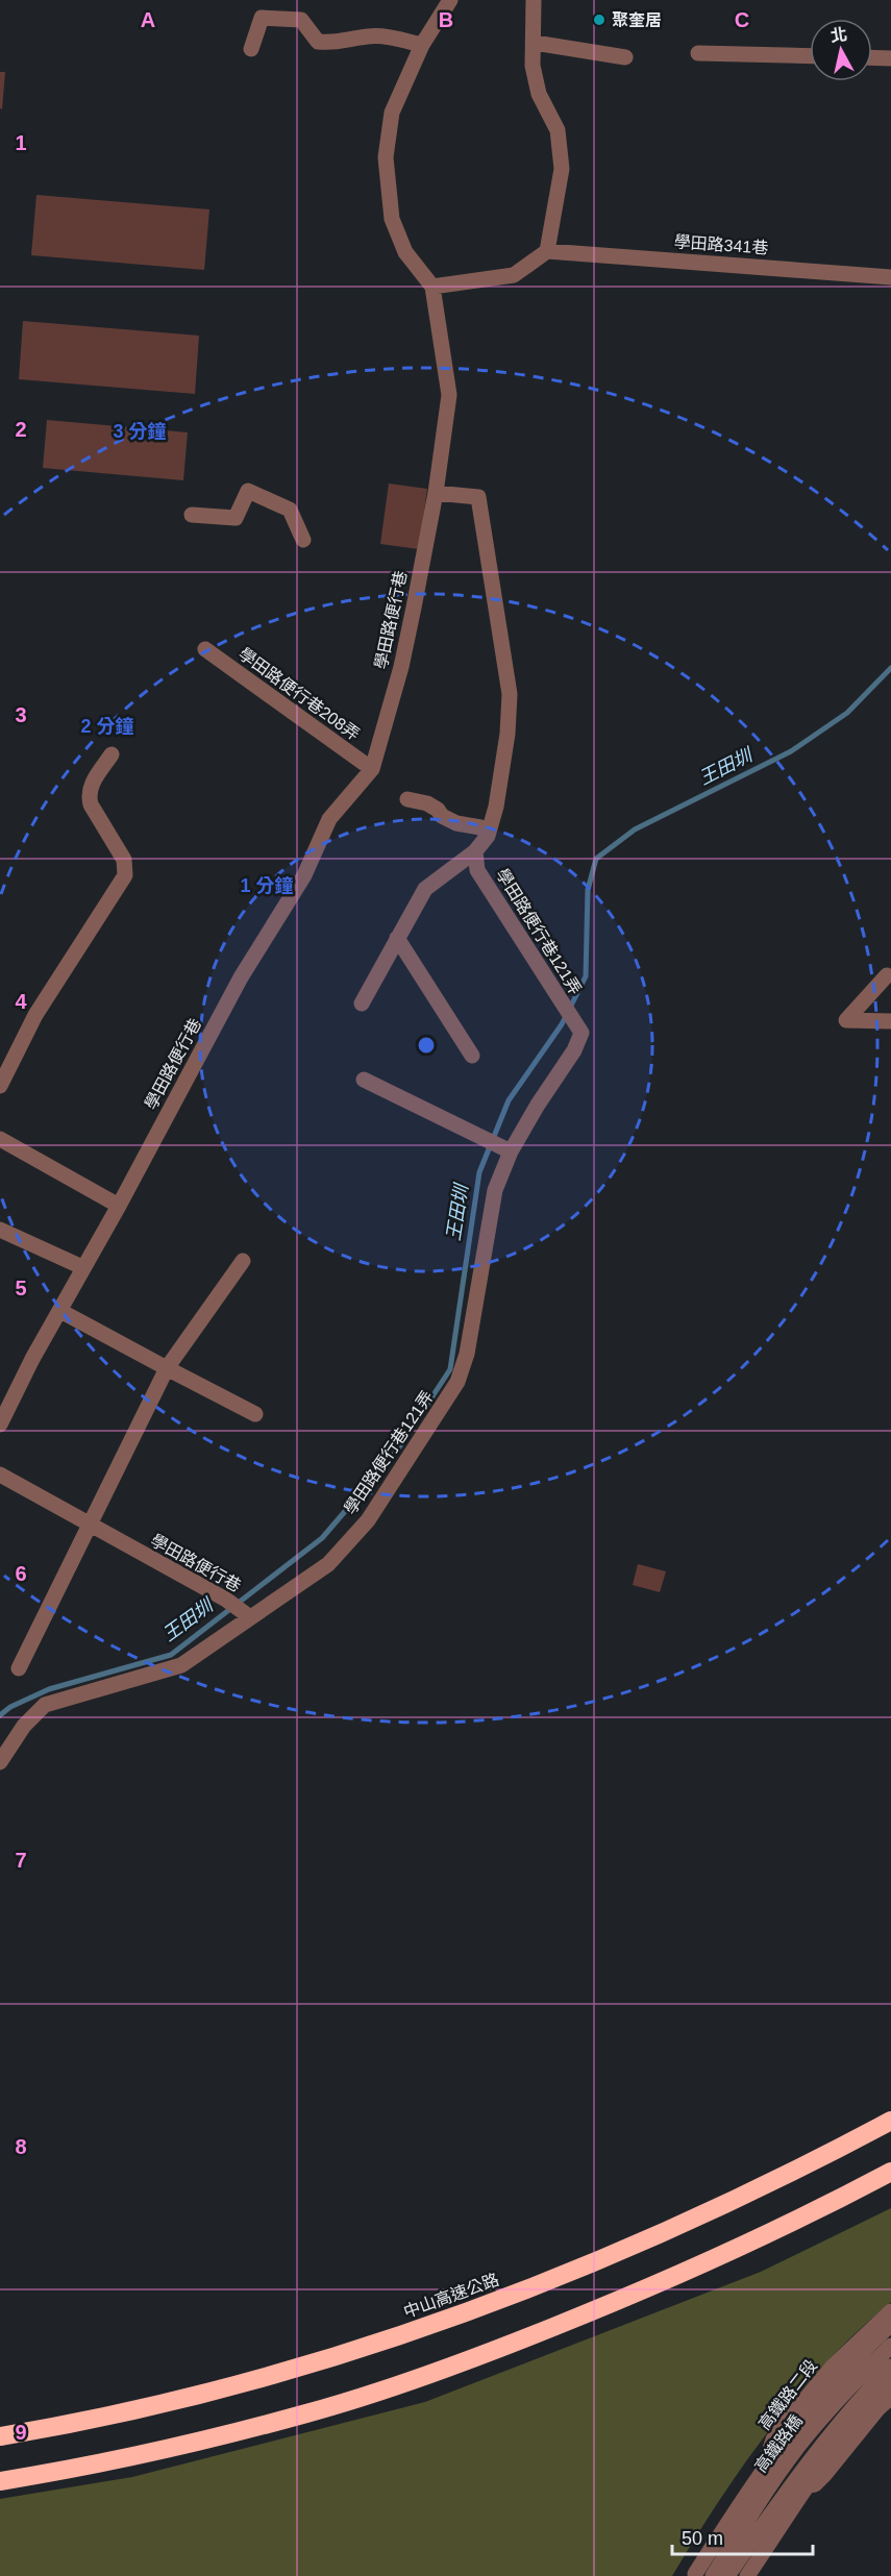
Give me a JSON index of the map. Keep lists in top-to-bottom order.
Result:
{
  "streets": {
    "highway": ["中山高速公路"],
    "street": [
      "學田路341巷",
      "學田路便行巷",
      "學田路便行巷208弄",
      "學田路便行巷121弄",
      "高鐵路二段",
      "高鐵路橋"
    ]
  },
  "crossings": [
    ["學田路便行巷", "學田路便行巷208弄"],
    ["學田路便行巷", "學田路便行巷121弄"]
  ],
  "water": ["王田圳"],
  "places": ["聚奎居"],
  "scale_bar": "50 m",
  "north": "top",
  "grid": {
    "columns": ["A", "B", "C"],
    "rows": [
      "1",
      "2",
      "3",
      "4",
      "5",
      "6",
      "7",
      "8",
      "9"
    ]
  },
  "rings": ["3 分鐘", "2 分鐘", "1 分鐘"]
}
